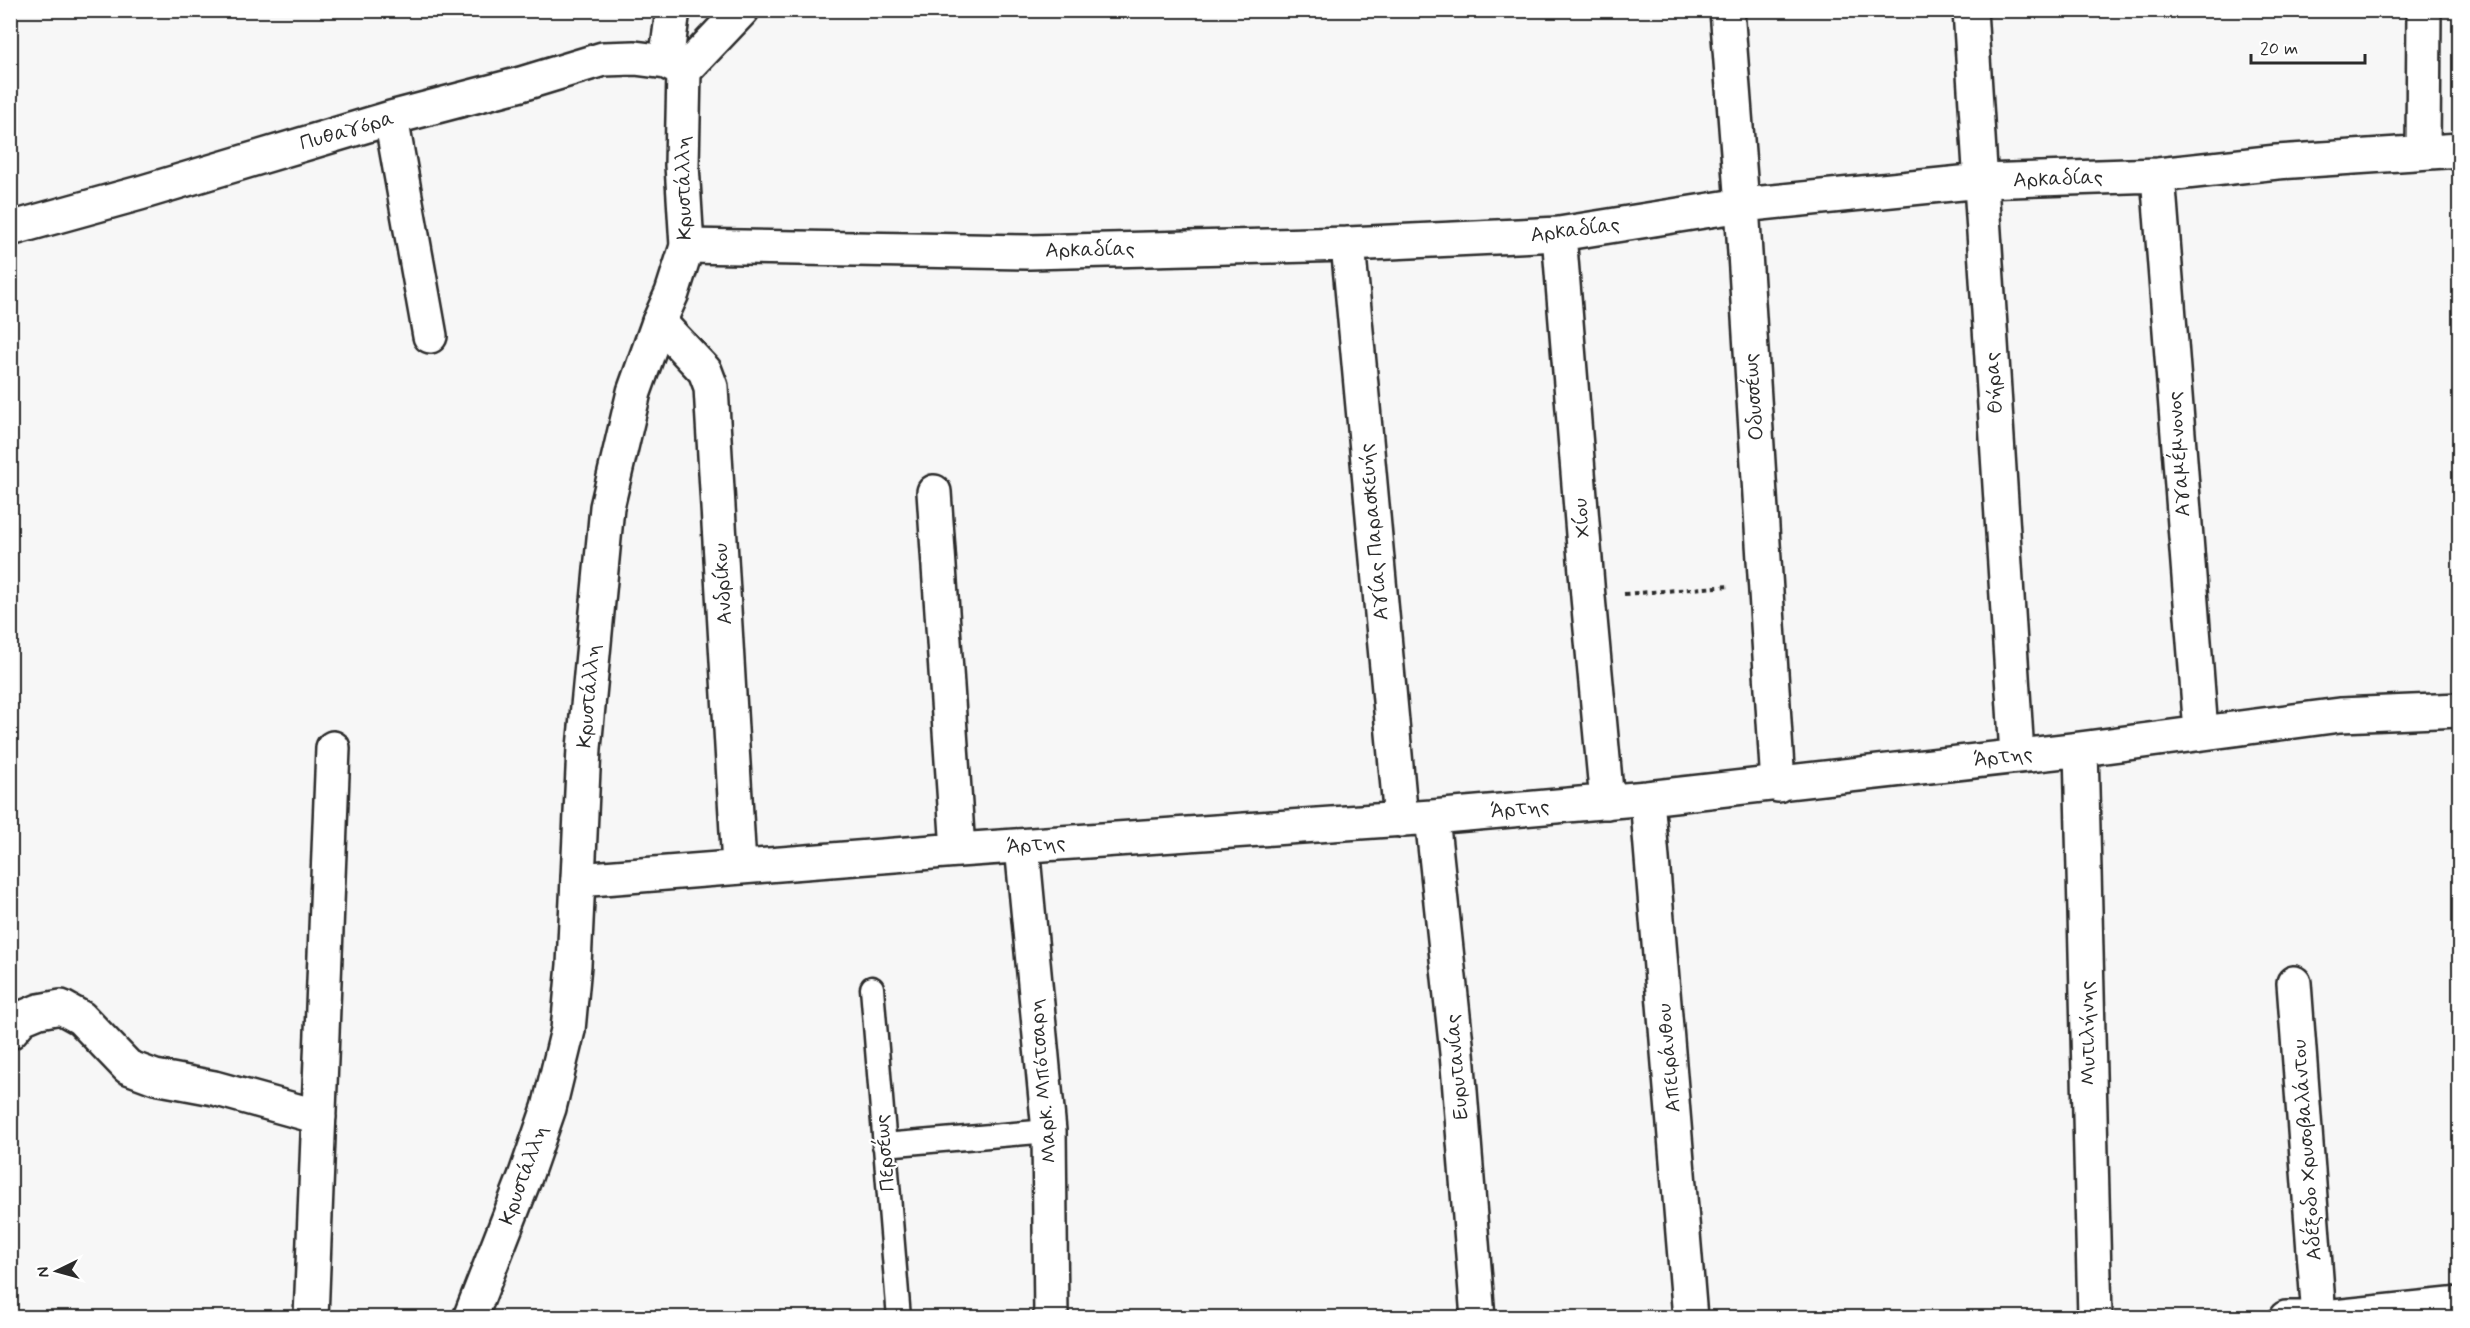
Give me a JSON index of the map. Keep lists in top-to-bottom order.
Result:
{
  "streets": {
    "street": [
      "Πυθαγόρα",
      "Αρκαδίας",
      "Κρυστάλλη",
      "Θήρας",
      "Οδυσσέως",
      "Αγαμέμνονος",
      "Χίου",
      "Αγίας Παρασκευής",
      "Ανδρίκου",
      "Άρτης",
      "Μυτιλήνης",
      "Απειράνθου",
      "Ευρυτανίας",
      "Μαρκ. Μπότσαρη",
      "Αδέξοδο Χρυσοβαλάντου"
    ],
    "lane": ["Περσέως"]
  },
  "crossings": [
    ["Πυθαγόρα", "Κρυστάλλη"],
    ["Αρκαδίας", "Κρυστάλλη"],
    ["Αρκαδίας", "Θήρας"],
    ["Αρκαδίας", "Οδυσσέως"],
    ["Αρκαδίας", "Αγαμέμνονος"],
    ["Αρκαδίας", "Χίου"],
    ["Αρκαδίας", "Αγίας Παρασκευής"],
    ["Κρυστάλλη", "Ανδρίκου"],
    ["Κρυστάλλη", "Άρτης"],
    ["Θήρας", "Άρτης"],
    ["Οδυσσέως", "Άρτης"],
    ["Αγαμέμνονος", "Άρτης"],
    ["Χίου", "Άρτης"],
    ["Αγίας Παρασκευής", "Άρτης"],
    ["Αγίας Παρασκευής", "Ευρυτανίας"],
    ["Ανδρίκου", "Άρτης"],
    ["Άρτης", "Μυτιλήνης"],
    ["Άρτης", "Απειράνθου"],
    ["Άρτης", "Ευρυτανίας"],
    ["Άρτης", "Μαρκ. Μπότσαρη"]
  ],
  "scale_bar": "20 m",
  "north": "left"
}
